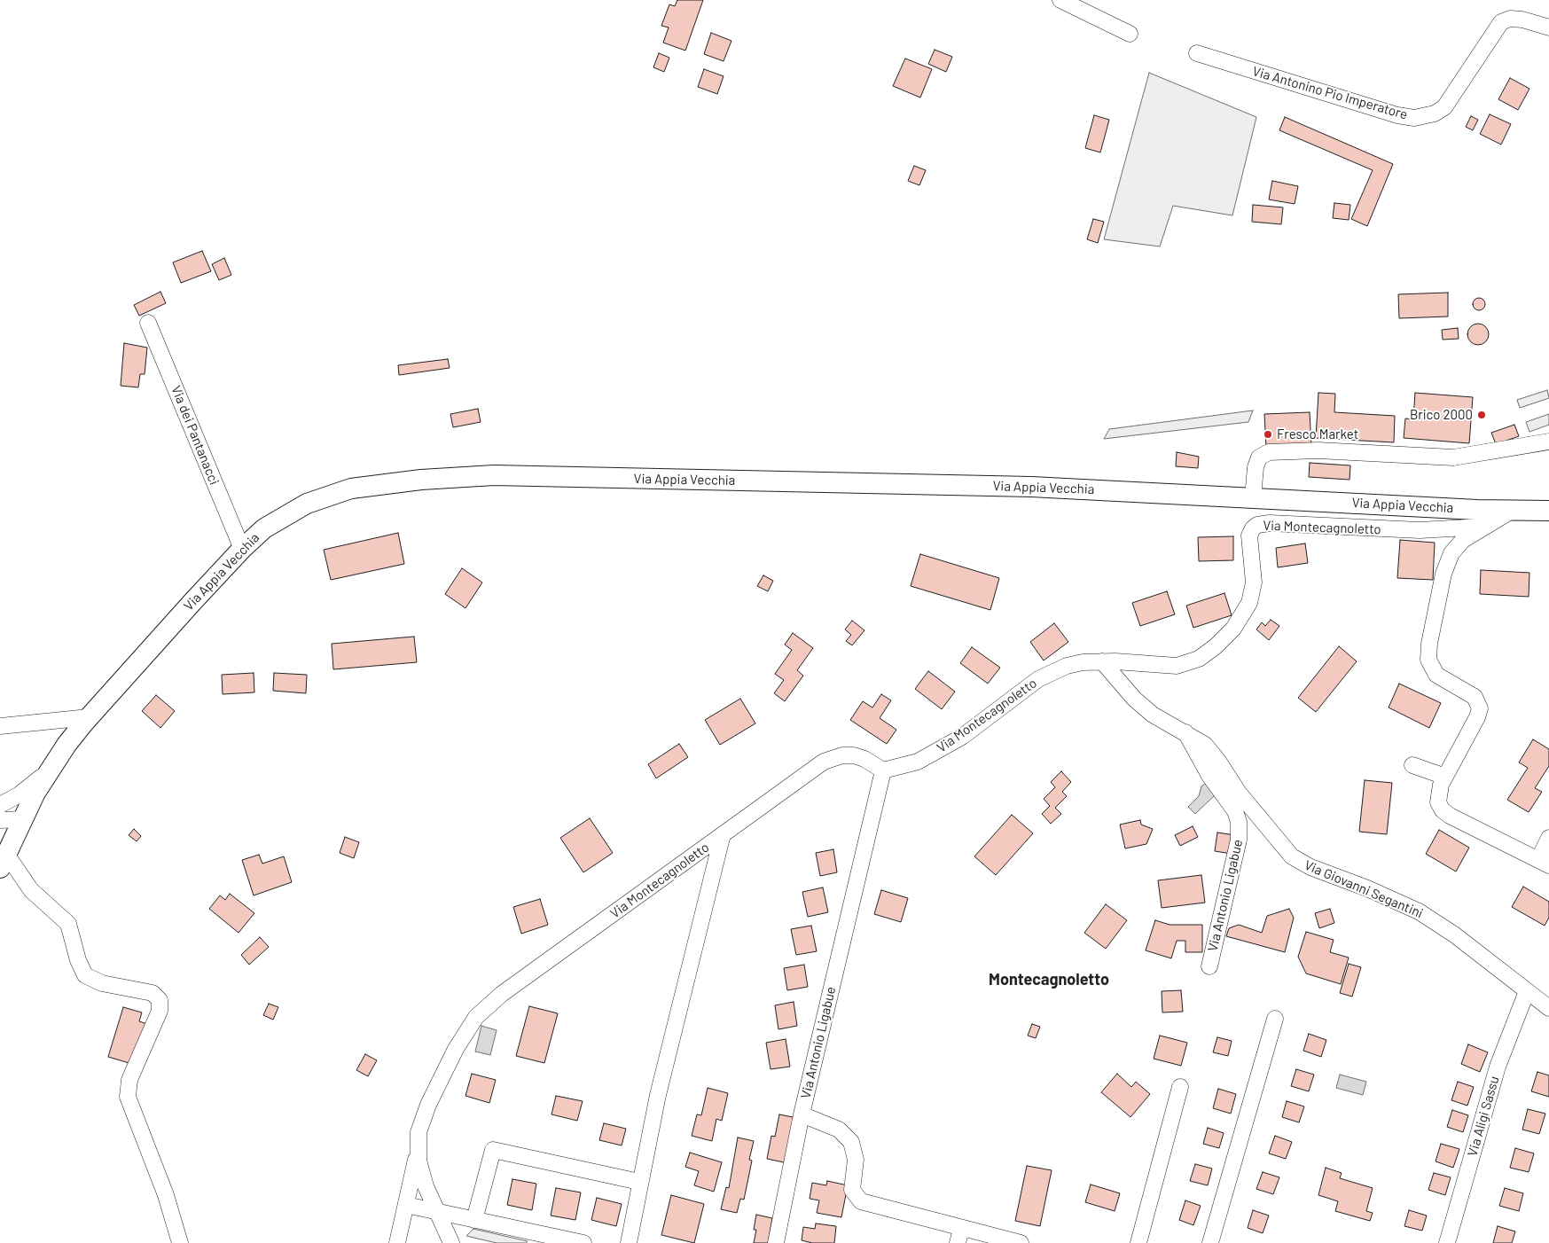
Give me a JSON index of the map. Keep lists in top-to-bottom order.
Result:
{
  "streets": {
    "main road": ["Via Appia Vecchia"],
    "street": [
      "Via Antonino Pio Imperatore",
      "Via dei Pantanacci",
      "Via Montecagnoletto",
      "Via Giovanni Segantini",
      "Via Antonio Ligabue",
      "Via Aligi Sassu"
    ]
  },
  "crossings": [
    ["Via dei Pantanacci", "Via Appia Vecchia"],
    ["Via Montecagnoletto", "Via Giovanni Segantini"],
    ["Via Montecagnoletto", "Via Antonio Ligabue"],
    ["Via Giovanni Segantini", "Via Antonio Ligabue"],
    ["Via Giovanni Segantini", "Via Aligi Sassu"]
  ],
  "districts": ["Montecagnoletto"],
  "places": ["Brico 2000", "Fresco Market"]
}
